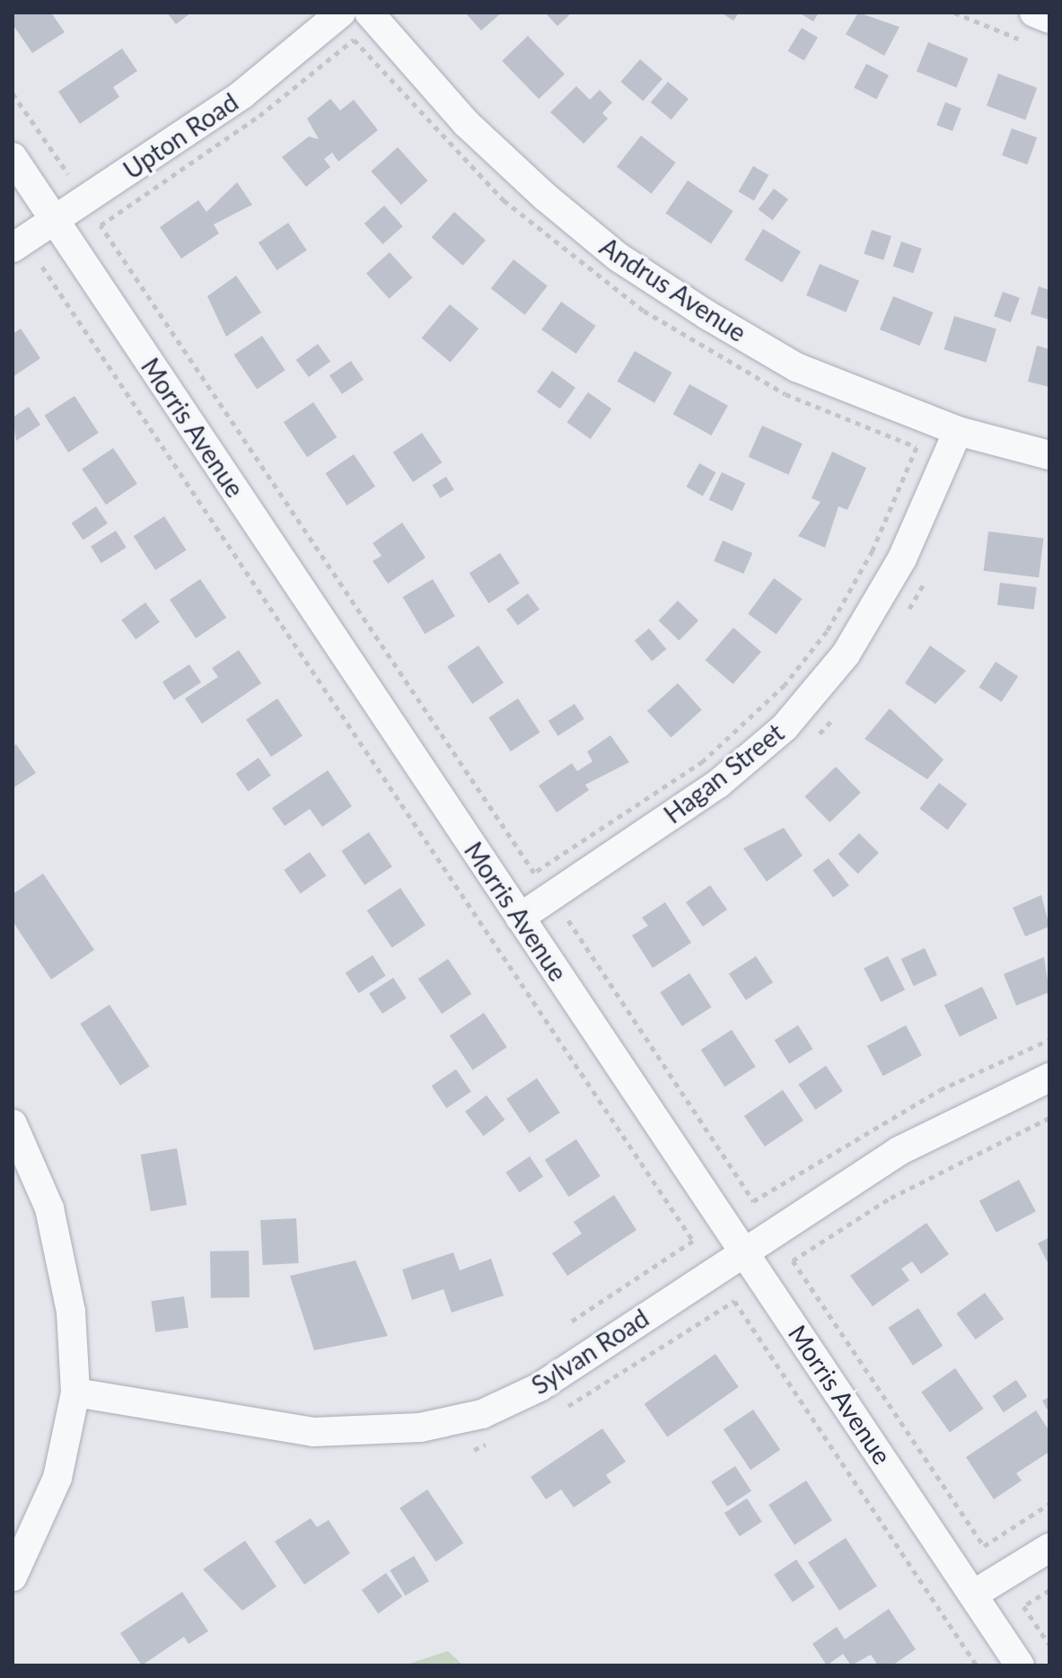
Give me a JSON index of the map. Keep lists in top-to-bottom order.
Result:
{
  "streets": {
    "street": [
      "Upton Road",
      "Andrus Avenue",
      "Morris Avenue",
      "Hagan Street",
      "Sylvan Road"
    ]
  },
  "crossings": [
    ["Upton Road", "Morris Avenue"],
    ["Andrus Avenue", "Hagan Street"],
    ["Morris Avenue", "Hagan Street"],
    ["Morris Avenue", "Sylvan Road"]
  ]
}
